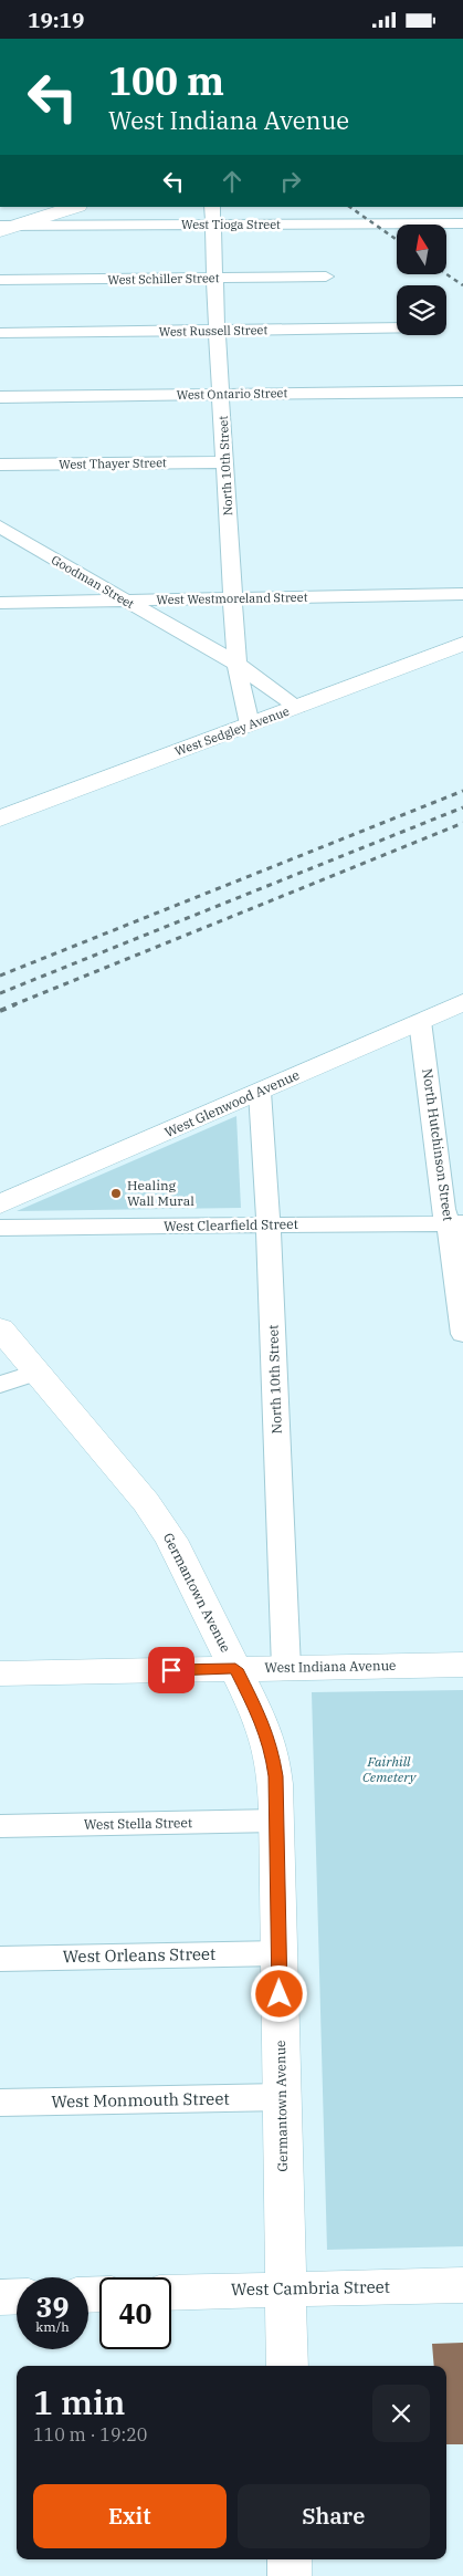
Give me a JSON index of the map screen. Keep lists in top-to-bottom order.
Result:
{
  "streets": {
    "street": [
      "West Tioga Street",
      "West Schiller Street",
      "West Russell Street",
      "West Ontario Street",
      "West Thayer Street",
      "North 10th Street",
      "Goodman Street",
      "West Westmoreland Street",
      "West Sedgley Avenue",
      "West Glenwood Avenue",
      "North Hutchinson Street",
      "West Clearfield Street",
      "Germantown Avenue",
      "West Indiana Avenue",
      "West Stella Street",
      "West Orleans Street",
      "West Monmouth Street",
      "West Cambria Street"
    ]
  },
  "crossings": [
    ["West Tioga Street", "North 10th Street"],
    ["West Schiller Street", "North 10th Street"],
    ["West Russell Street", "North 10th Street"],
    ["West Ontario Street", "North 10th Street"],
    ["West Thayer Street", "North 10th Street"],
    ["North 10th Street", "Goodman Street"],
    ["North 10th Street", "West Westmoreland Street"],
    ["North 10th Street", "West Sedgley Avenue"],
    ["North 10th Street", "West Glenwood Avenue"],
    ["North 10th Street", "West Clearfield Street"],
    ["North 10th Street", "West Indiana Avenue"],
    ["Goodman Street", "West Westmoreland Street"],
    ["Goodman Street", "West Sedgley Avenue"],
    ["West Glenwood Avenue", "North Hutchinson Street"],
    ["North Hutchinson Street", "West Clearfield Street"],
    ["Germantown Avenue", "West Indiana Avenue"],
    ["Germantown Avenue", "West Stella Street"],
    ["Germantown Avenue", "West Orleans Street"],
    ["Germantown Avenue", "West Monmouth Street"],
    ["Germantown Avenue", "West Cambria Street"]
  ],
  "parks": ["Fairhill Cemetery"],
  "places": ["Healing Wall Mural"],
  "north": "top",
  "page": {
    "status": "19:19",
    "turn": ["100 m", "West Indiana Avenue"],
    "speed": "39 km/h",
    "limit": "40",
    "heading": ["1 min", "110 m · 19:20"],
    "buttons": ["Exit", "Share"]
  }
}
